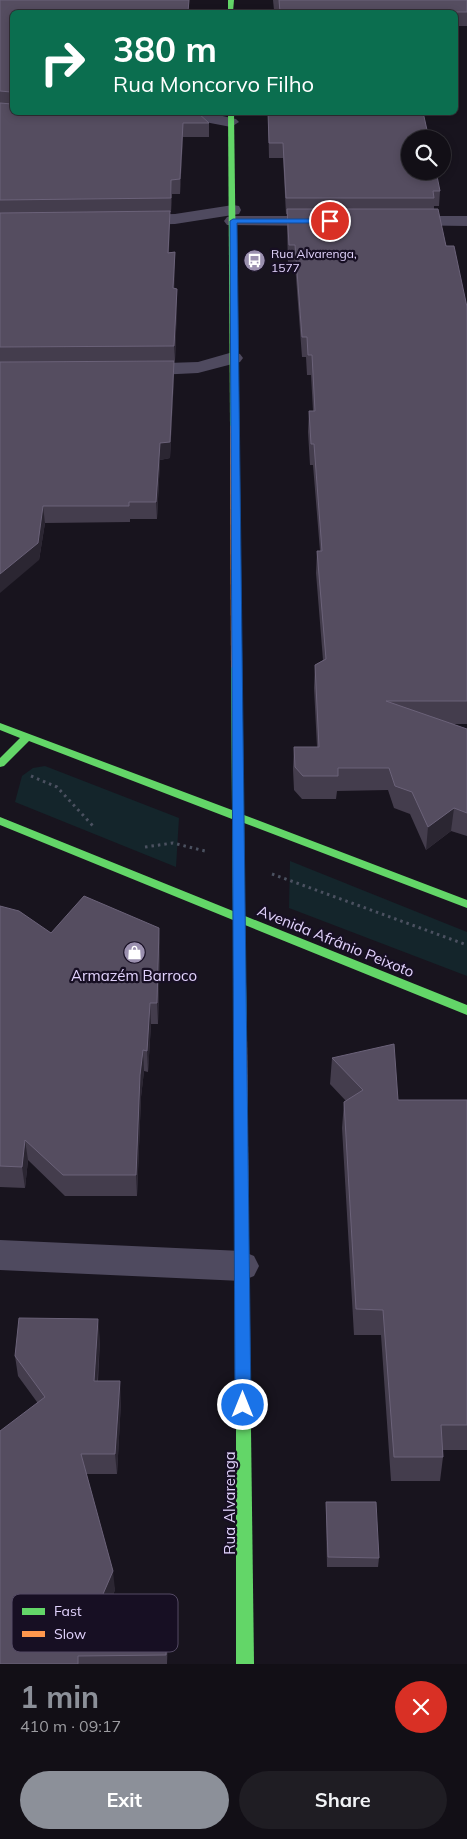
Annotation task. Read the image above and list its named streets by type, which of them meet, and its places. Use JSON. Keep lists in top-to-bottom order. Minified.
{"streets":{"main road":["Avenida Afrânio Peixoto","Rua Alvarenga"]},"crossings":[["Avenida Afrânio Peixoto","Rua Alvarenga"]],"places":{"bus stop":["Rua Alvarenga, 1577"],"shop":["Armazém Barroco"]},"legend":["Fast","Slow"],"page":{"turn":["380 m","Rua Moncorvo Filho"],"heading":["1 min","410 m · 09:17"],"buttons":["Exit","Share"]}}
